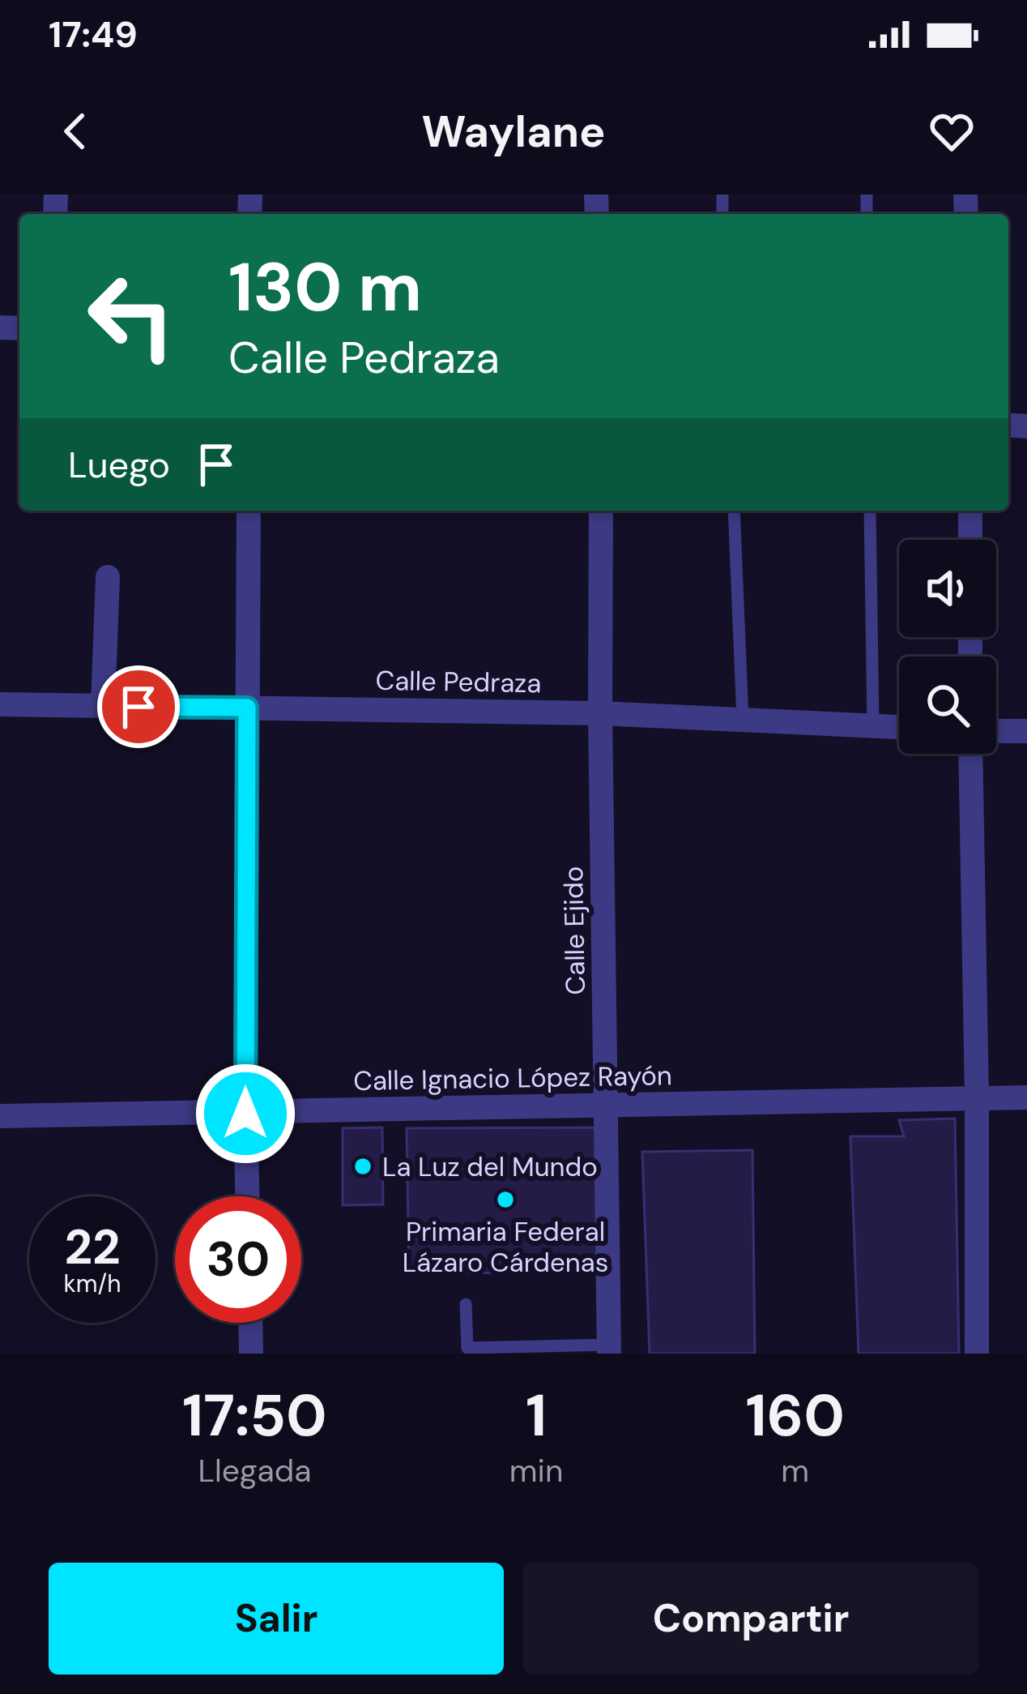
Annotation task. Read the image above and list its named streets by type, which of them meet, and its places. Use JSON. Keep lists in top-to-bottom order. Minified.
{"streets":{"street":["Calle Pedraza","Calle Ejido","Calle Ignacio López Rayón"]},"crossings":[["Calle Pedraza","Calle Ejido"],["Calle Ejido","Calle Ignacio López Rayón"]],"places":["La Luz del Mundo","Primaria Federal Lázaro Cárdenas"],"page":{"status":"17:49","header":"Waylane","turn":["130 m","Calle Pedraza"],"then":"Luego","speed":"22 km/h","limit":"30","eta":["17:50","Llegada","1","min","160","m"],"buttons":["Salir","Compartir"]}}
